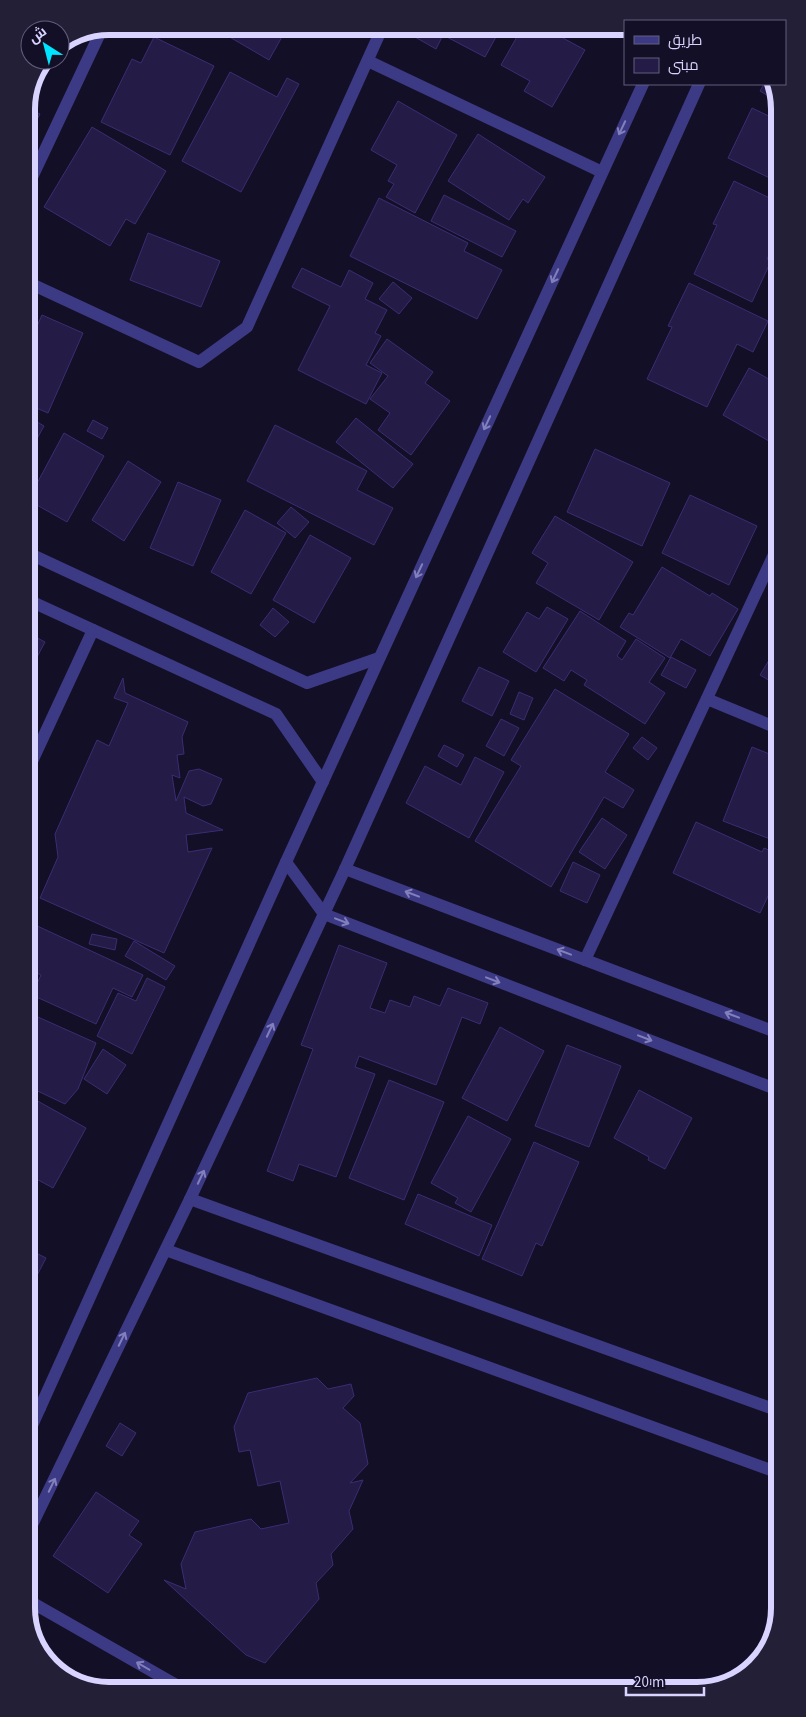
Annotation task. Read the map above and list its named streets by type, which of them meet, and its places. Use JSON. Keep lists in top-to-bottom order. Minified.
{"legend":["طريق","مبنى"],"scale_bar":"20 m","north":"top left"}
